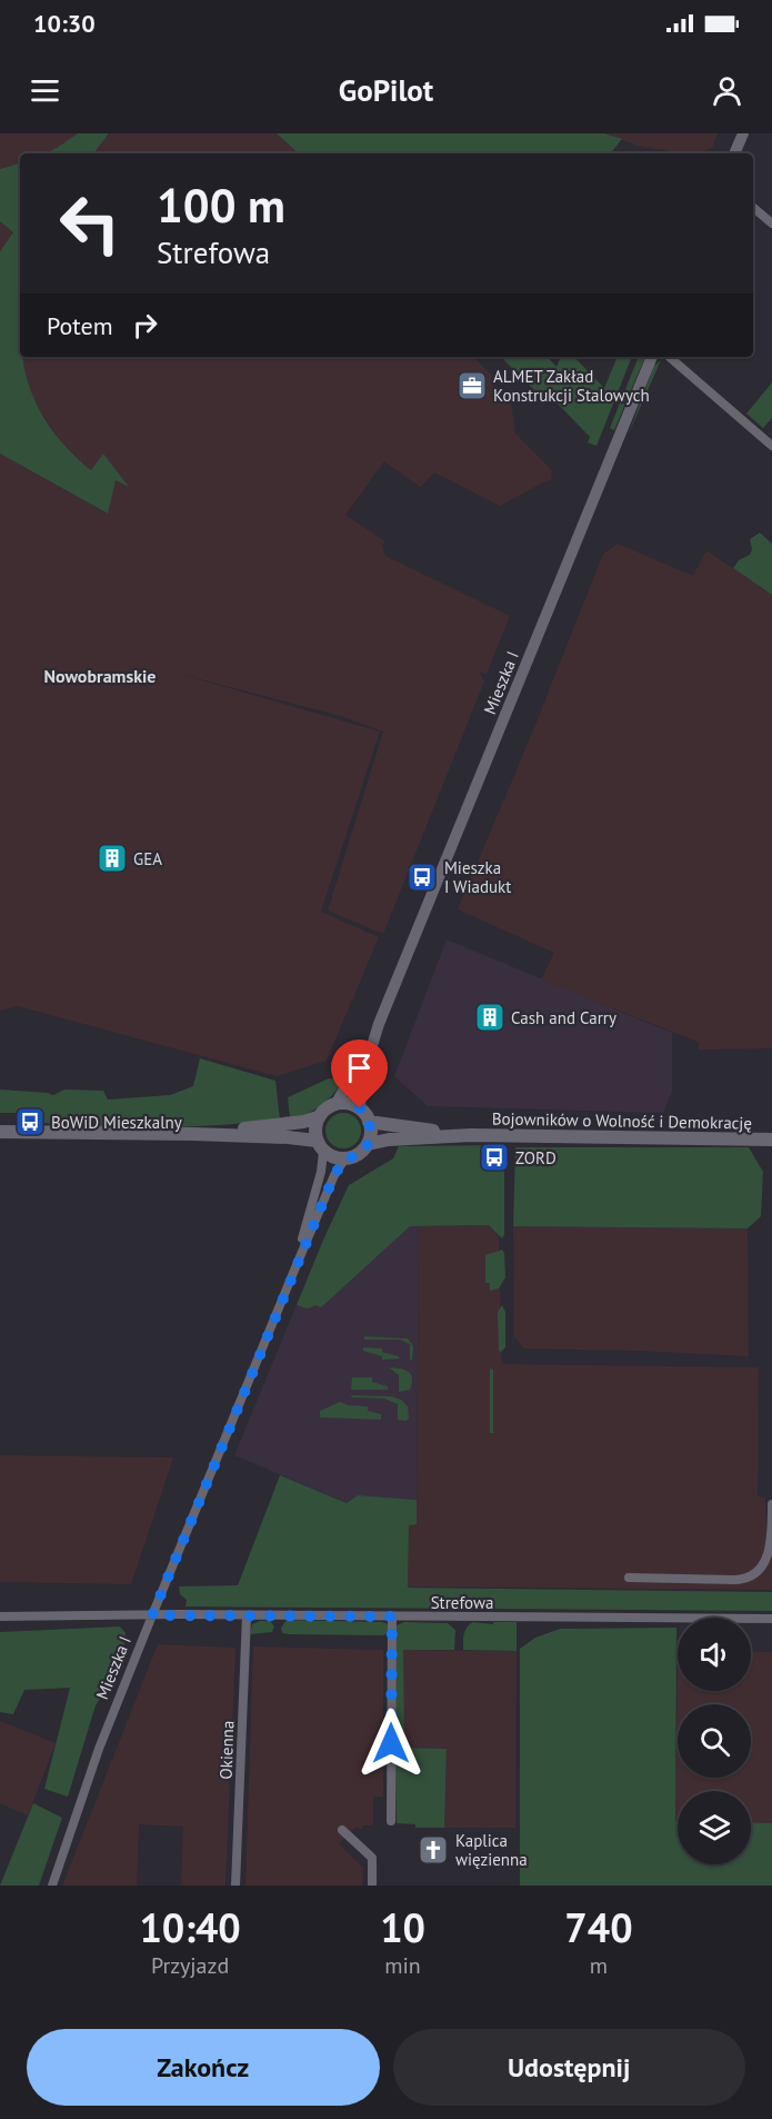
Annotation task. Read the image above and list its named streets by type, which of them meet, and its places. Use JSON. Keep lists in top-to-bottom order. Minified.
{"streets":{"main road":["Bojowników o Wolność i Demokrację"],"street":["Mieszka I","Strefowa","Okienna"]},"crossings":[["Mieszka I","Bojowników o Wolność i Demokrację"],["Mieszka I","Strefowa"],["Strefowa","Okienna"]],"districts":["Nowobramskie"],"places":{"office":["ALMET Zakład Konstrukcji Stalowych"],"building":["GEA","Cash and Carry"],"bus stop":["Mieszka I Wiadukt","BoWiD Mieszkalny","ZORD"],"church":["Kaplica więzienna"]},"page":{"status":"10:30","header":"GoPilot","turn":["100 m","Strefowa"],"then":"Potem","eta":["10:40","Przyjazd","10","min","740","m"],"buttons":["Zakończ","Udostępnij"]}}
